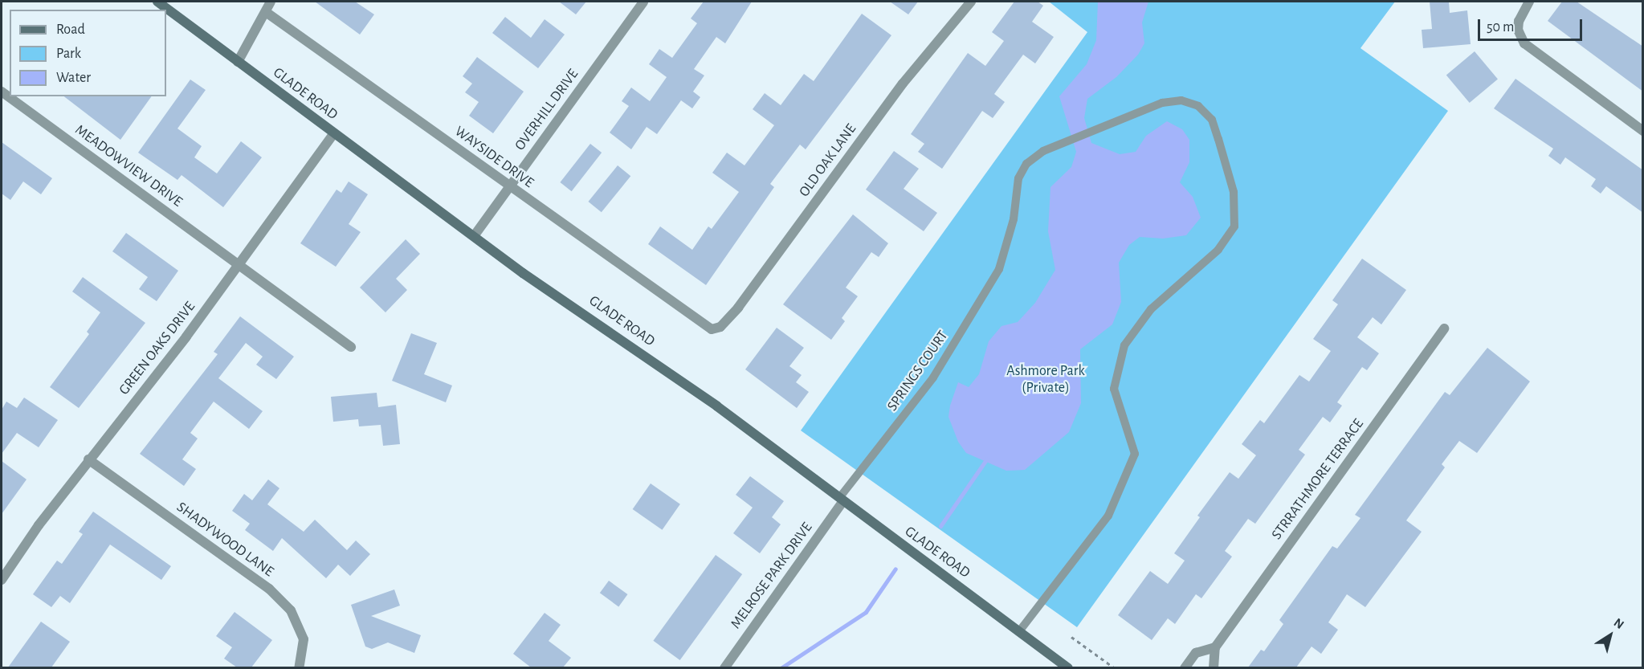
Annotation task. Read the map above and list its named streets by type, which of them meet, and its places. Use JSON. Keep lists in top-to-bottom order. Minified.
{"streets":{"main road":["GLADE ROAD"],"street":["OVERHILL DRIVE","WAYSIDE DRIVE","OLD OAK LANE","MEADOWVIEW DRIVE","GREEN OAKS DRIVE","STRRATHMORE TERRACE","SHADYWOOD LANE","MELROSE PARK DRIVE"],"lane":["SPRINGS COURT"]},"crossings":[["GLADE ROAD","OVERHILL DRIVE"],["GLADE ROAD","GREEN OAKS DRIVE"],["GLADE ROAD","SPRINGS COURT"],["GLADE ROAD","MELROSE PARK DRIVE"],["OVERHILL DRIVE","WAYSIDE DRIVE"],["WAYSIDE DRIVE","OLD OAK LANE"],["MEADOWVIEW DRIVE","GREEN OAKS DRIVE"],["GREEN OAKS DRIVE","SHADYWOOD LANE"],["SPRINGS COURT","MELROSE PARK DRIVE"]],"parks":["Ashmore Park (Private)"],"legend":["Road","Park","Water"],"scale_bar":"50 m","north":"top right"}
